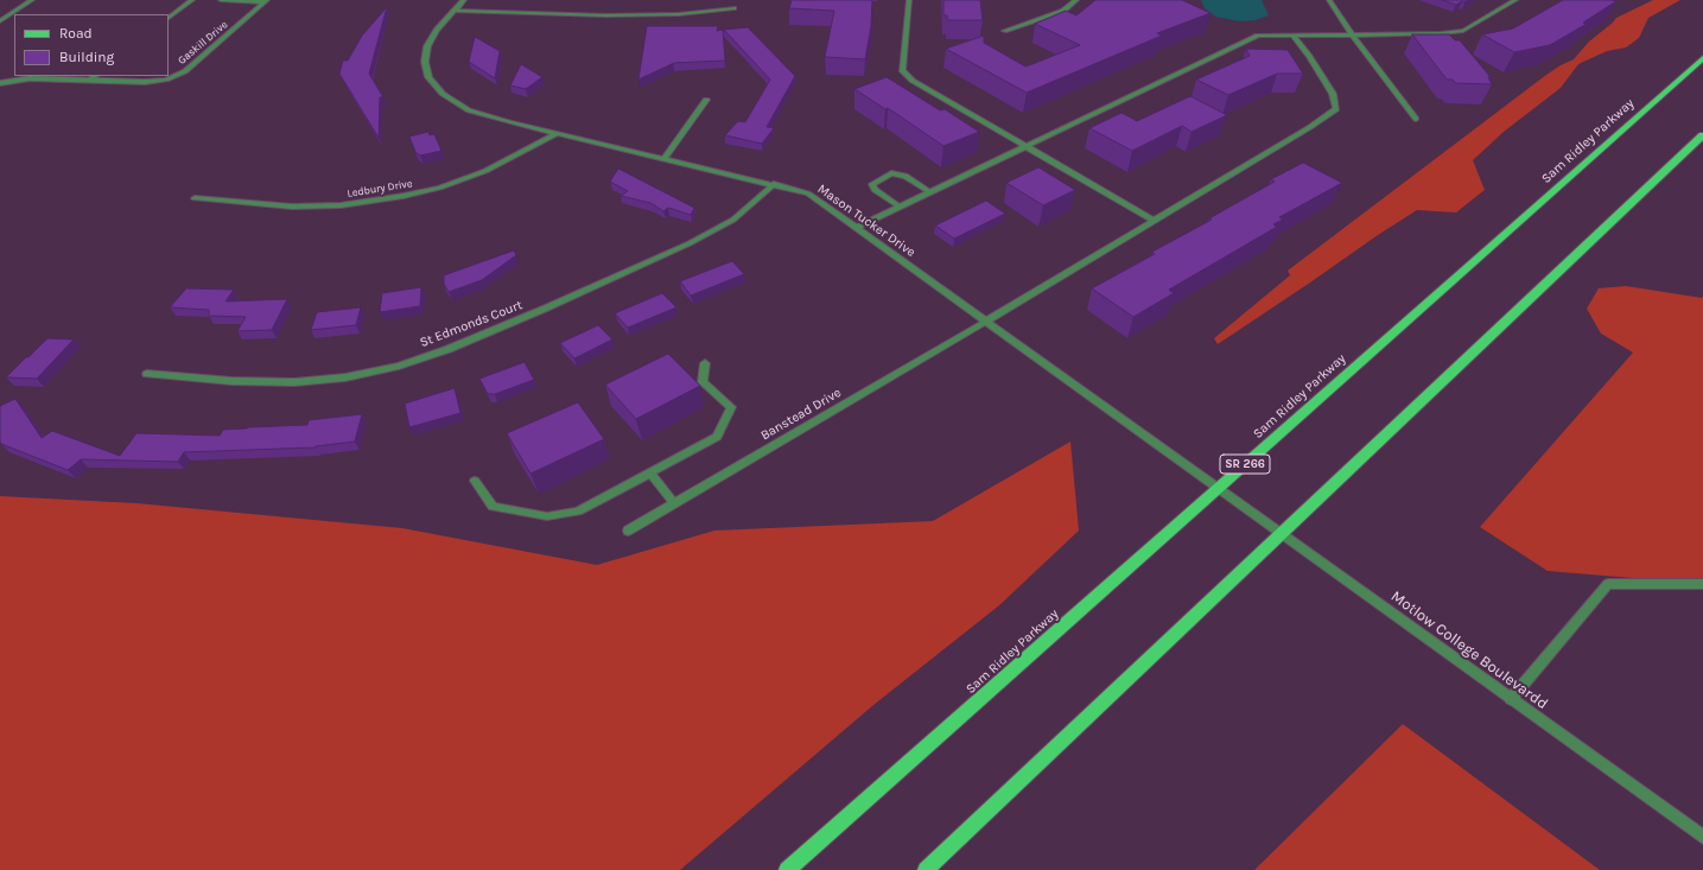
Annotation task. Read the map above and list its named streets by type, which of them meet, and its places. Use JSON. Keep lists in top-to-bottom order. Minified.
{"streets":{"main road":["Sam Ridley Parkway","SR 266"],"street":["Gaskill Drive","Ledbury Drive","Mason Tucker Drive","St Edmonds Court","Banstead Drive","Motlow College Boulevardd"]},"crossings":[["Sam Ridley Parkway","Mason Tucker Drive"],["Sam Ridley Parkway","Motlow College Boulevardd"],["Ledbury Drive","Mason Tucker Drive"],["Mason Tucker Drive","St Edmonds Court"],["Mason Tucker Drive","Banstead Drive"],["Mason Tucker Drive","Motlow College Boulevardd"]],"legend":["Road","Building"]}
